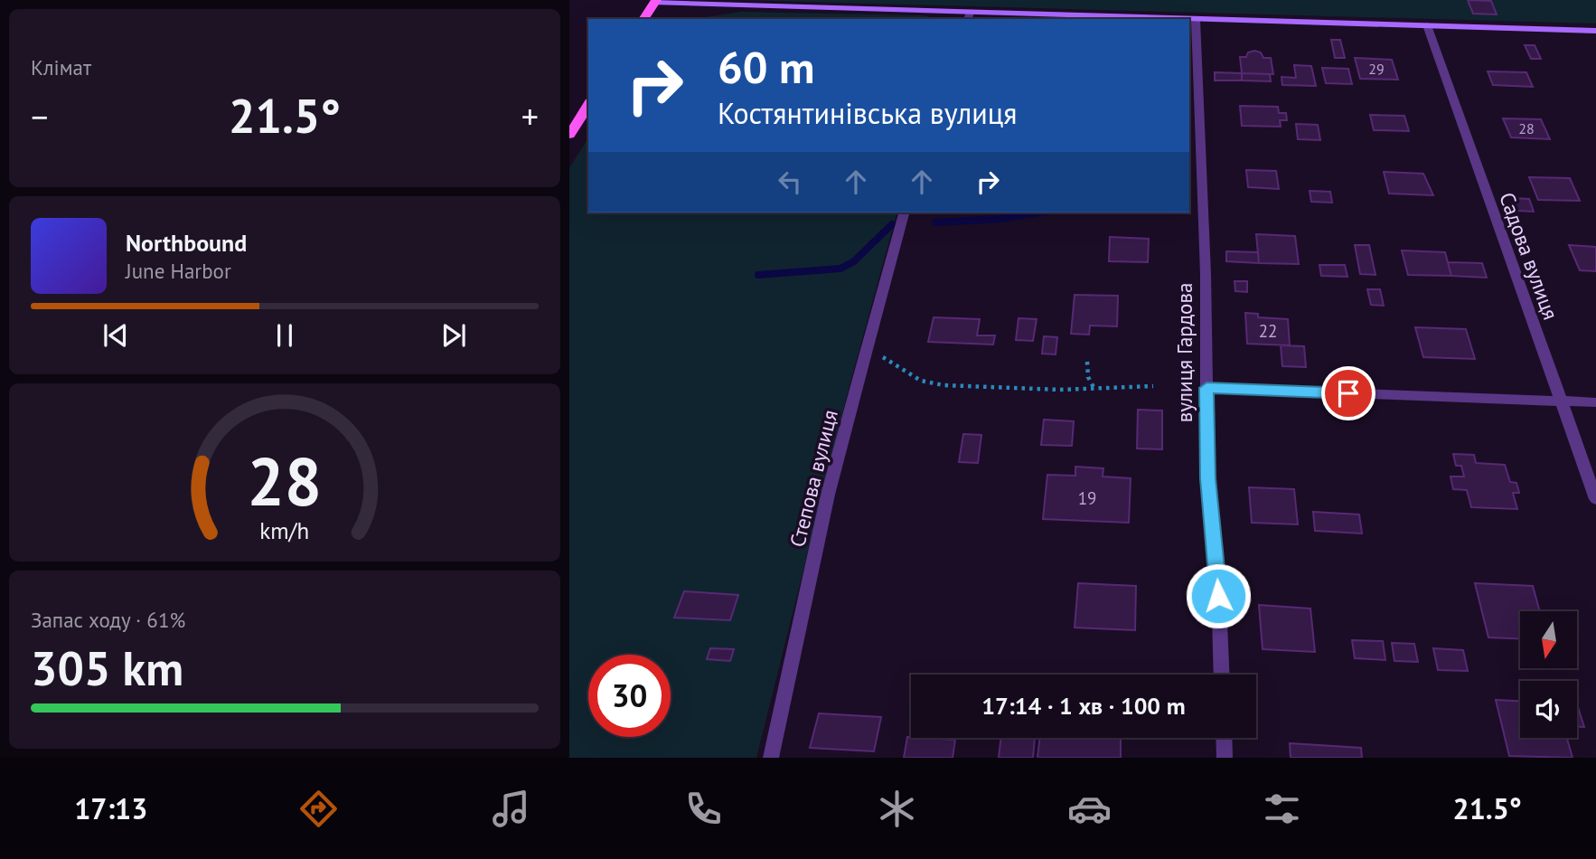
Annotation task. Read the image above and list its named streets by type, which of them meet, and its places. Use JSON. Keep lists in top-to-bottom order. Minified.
{"streets":{"street":["Садова вулиця","вулиця Гардова","Степова вулиця"]},"house_numbers":["29","28","22","19"],"north":"bottom","page":{"tile":["Клімат",["Запас ходу · 61%","305 km"]],"turn":["60 m","Костянтинівська вулиця"],"heat":["−","21.5°","+"],"song":["Northbound","June Harbor"],"limit":"30","trip":"17:14 · 1 хв · 100 m","tabs":["17:13","21.5°"],"gauge":["28","km/h"]}}
